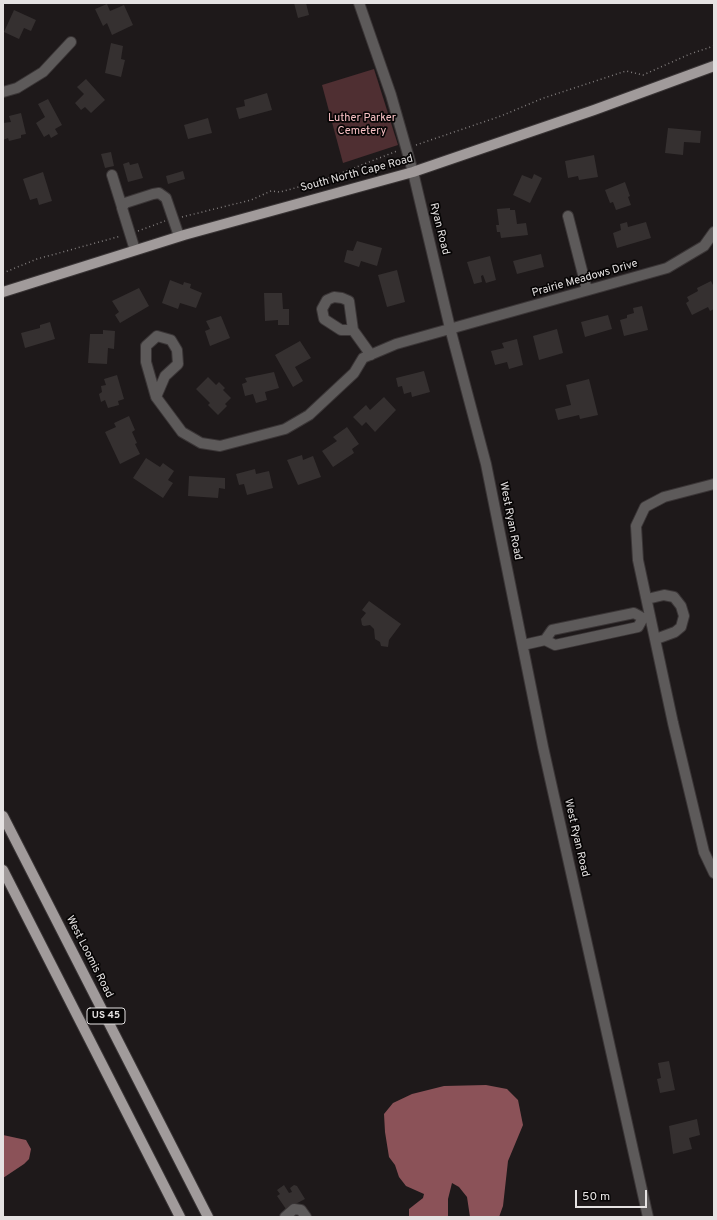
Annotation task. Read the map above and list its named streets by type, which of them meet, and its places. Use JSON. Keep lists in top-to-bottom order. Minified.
{"streets":{"main road":["South North Cape Road","West Loomis Road","US 45"],"street":["Ryan Road","Prairie Meadows Drive","West Ryan Road"]},"crossings":[["South North Cape Road","Ryan Road"],["Ryan Road","Prairie Meadows Drive"],["Ryan Road","West Ryan Road"]],"parks":["Luther Parker Cemetery"],"scale_bar":"50 m"}
